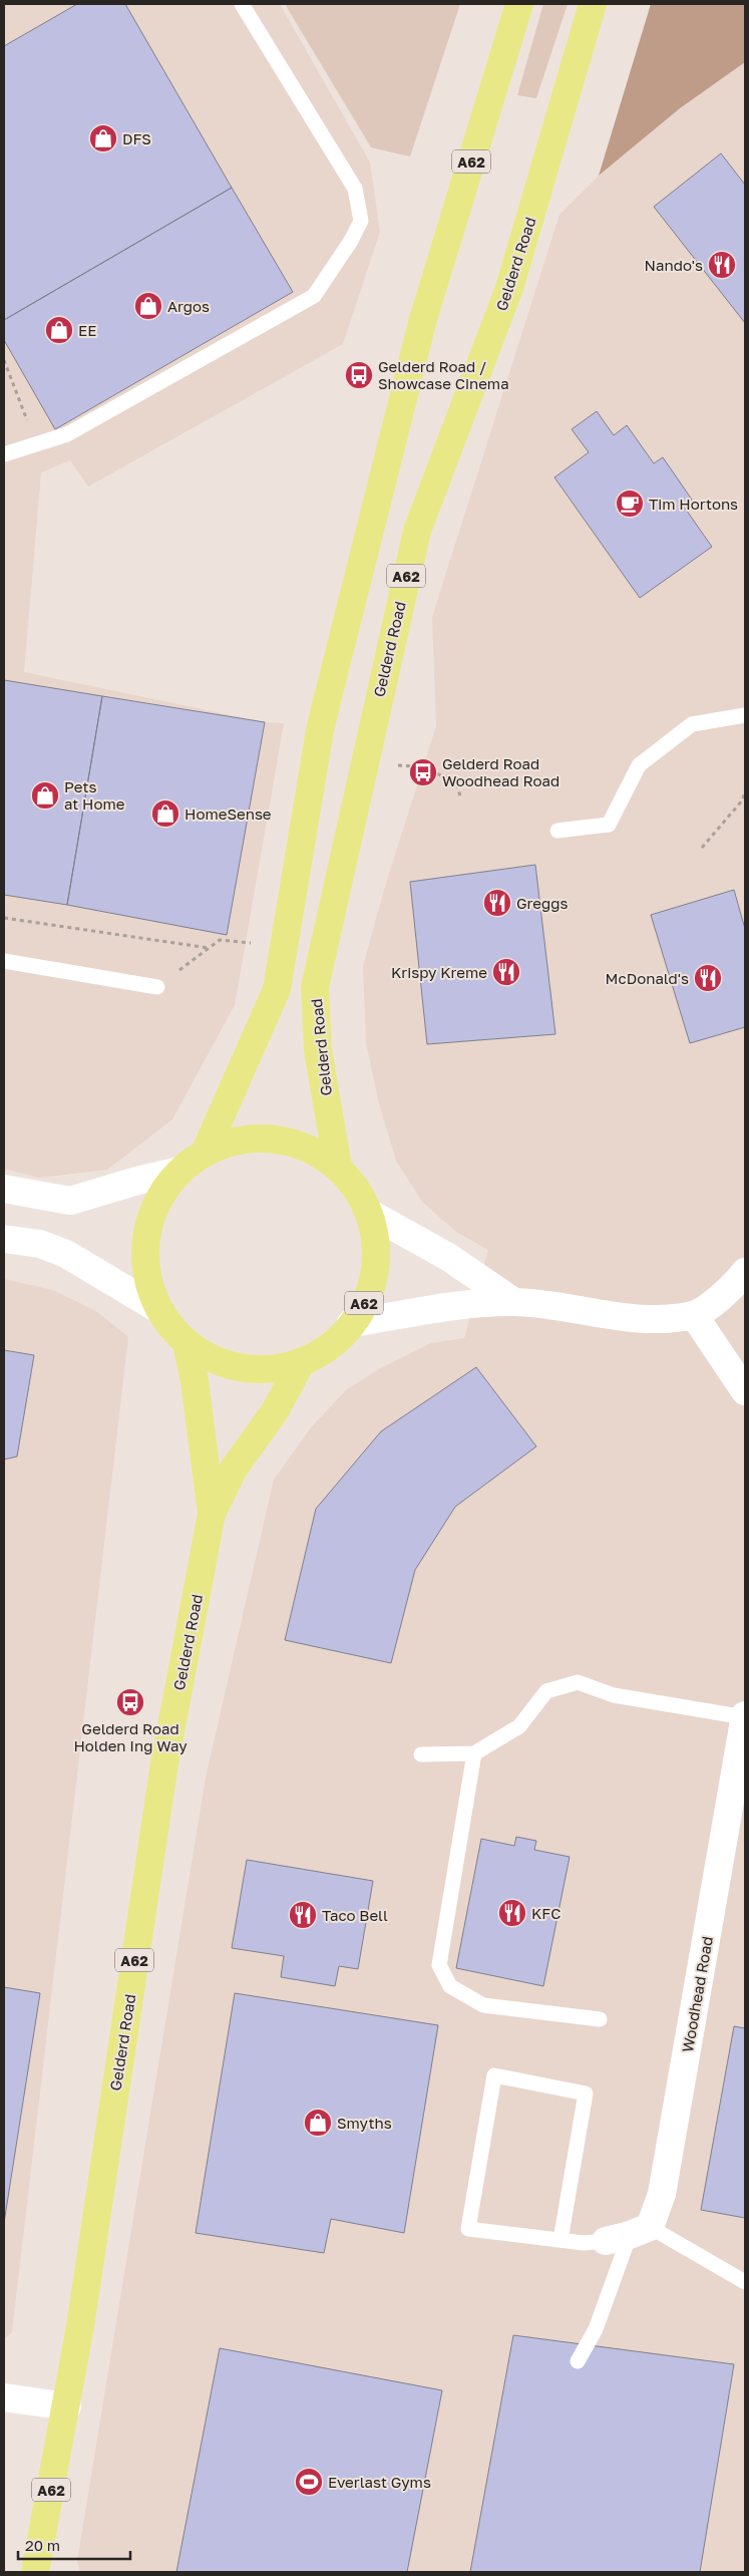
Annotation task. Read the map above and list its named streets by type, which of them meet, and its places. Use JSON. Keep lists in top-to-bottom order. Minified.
{"streets":{"main road":["A62","Gelderd Road"],"street":["Woodhead Road"]},"places":{"shop":["DFS","Argos","EE","Pets at Home","HomeSense","Smyths"],"restaurant":["Nando's","Greggs","Krispy Kreme","McDonald's","KFC","Taco Bell"],"bus stop":["Gelderd Road / Showcase Cinema","Gelderd Road Woodhead Road","Gelderd Road Holden Ing Way"],"cafe":["Tim Hortons"],"sports":["Everlast Gyms"]},"scale_bar":"20 m"}
